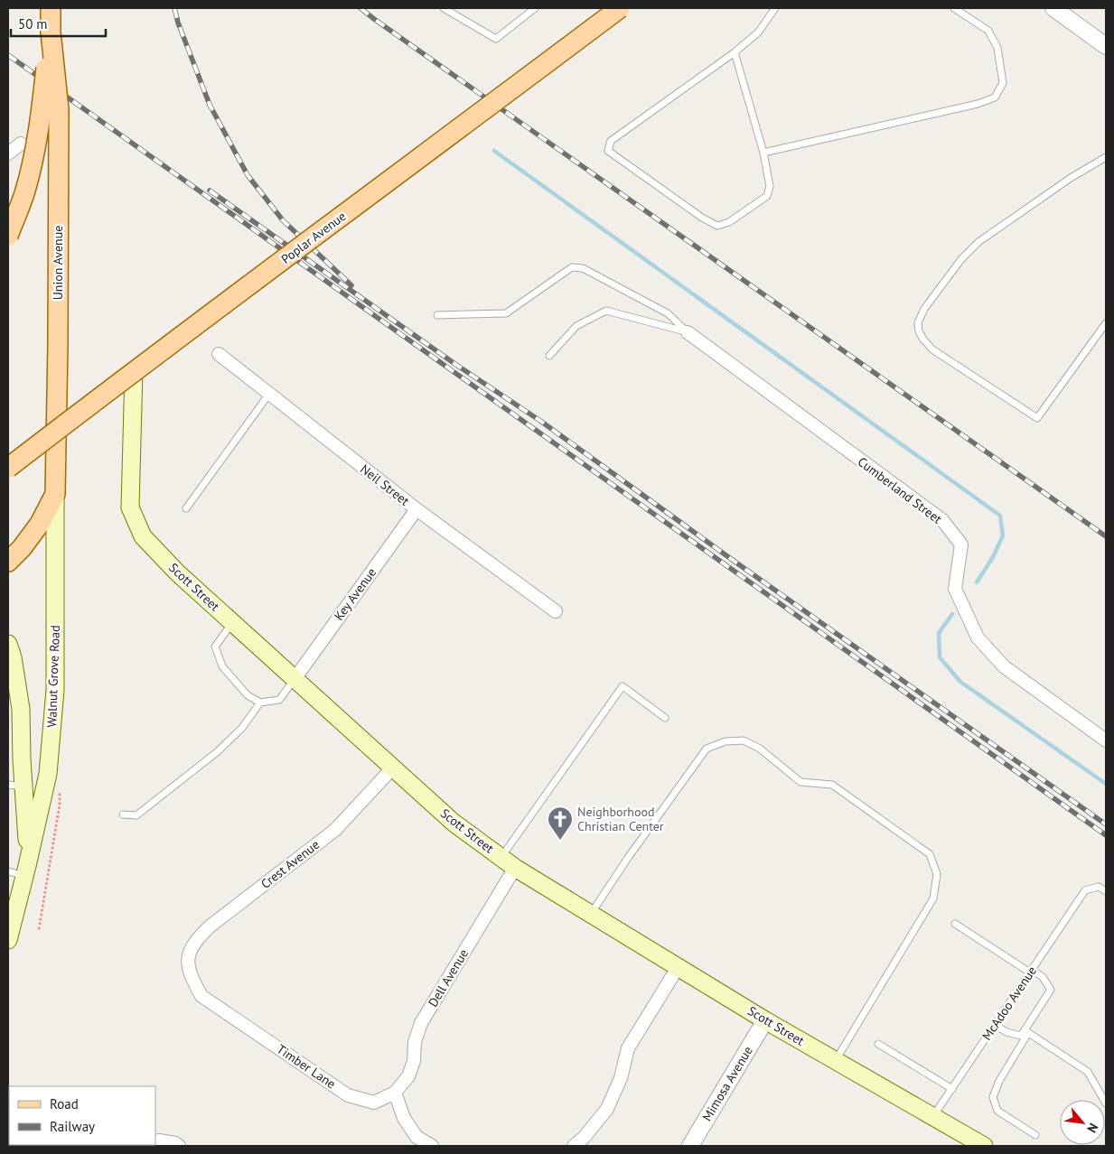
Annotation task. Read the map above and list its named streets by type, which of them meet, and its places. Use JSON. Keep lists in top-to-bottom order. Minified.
{"streets":{"main road":["Poplar Avenue","Union Avenue","Scott Street","Walnut Grove Road"],"street":["Neil Street","Cumberland Street","Key Avenue","Crest Avenue","Dell Avenue","Timber Lane","Mimosa Avenue"],"lane":["McAdoo Avenue"]},"crossings":[["Poplar Avenue","Scott Street"],["Union Avenue","Walnut Grove Road"],["Neil Street","Key Avenue"],["Scott Street","Key Avenue"],["Scott Street","Crest Avenue"],["Scott Street","Dell Avenue"],["Scott Street","McAdoo Avenue"],["Scott Street","Mimosa Avenue"],["Crest Avenue","Timber Lane"],["Dell Avenue","Timber Lane"]],"places":{"church":["Neighborhood Christian Center"]},"legend":["Road","Railway"],"scale_bar":"50 m","north":"bottom right"}
